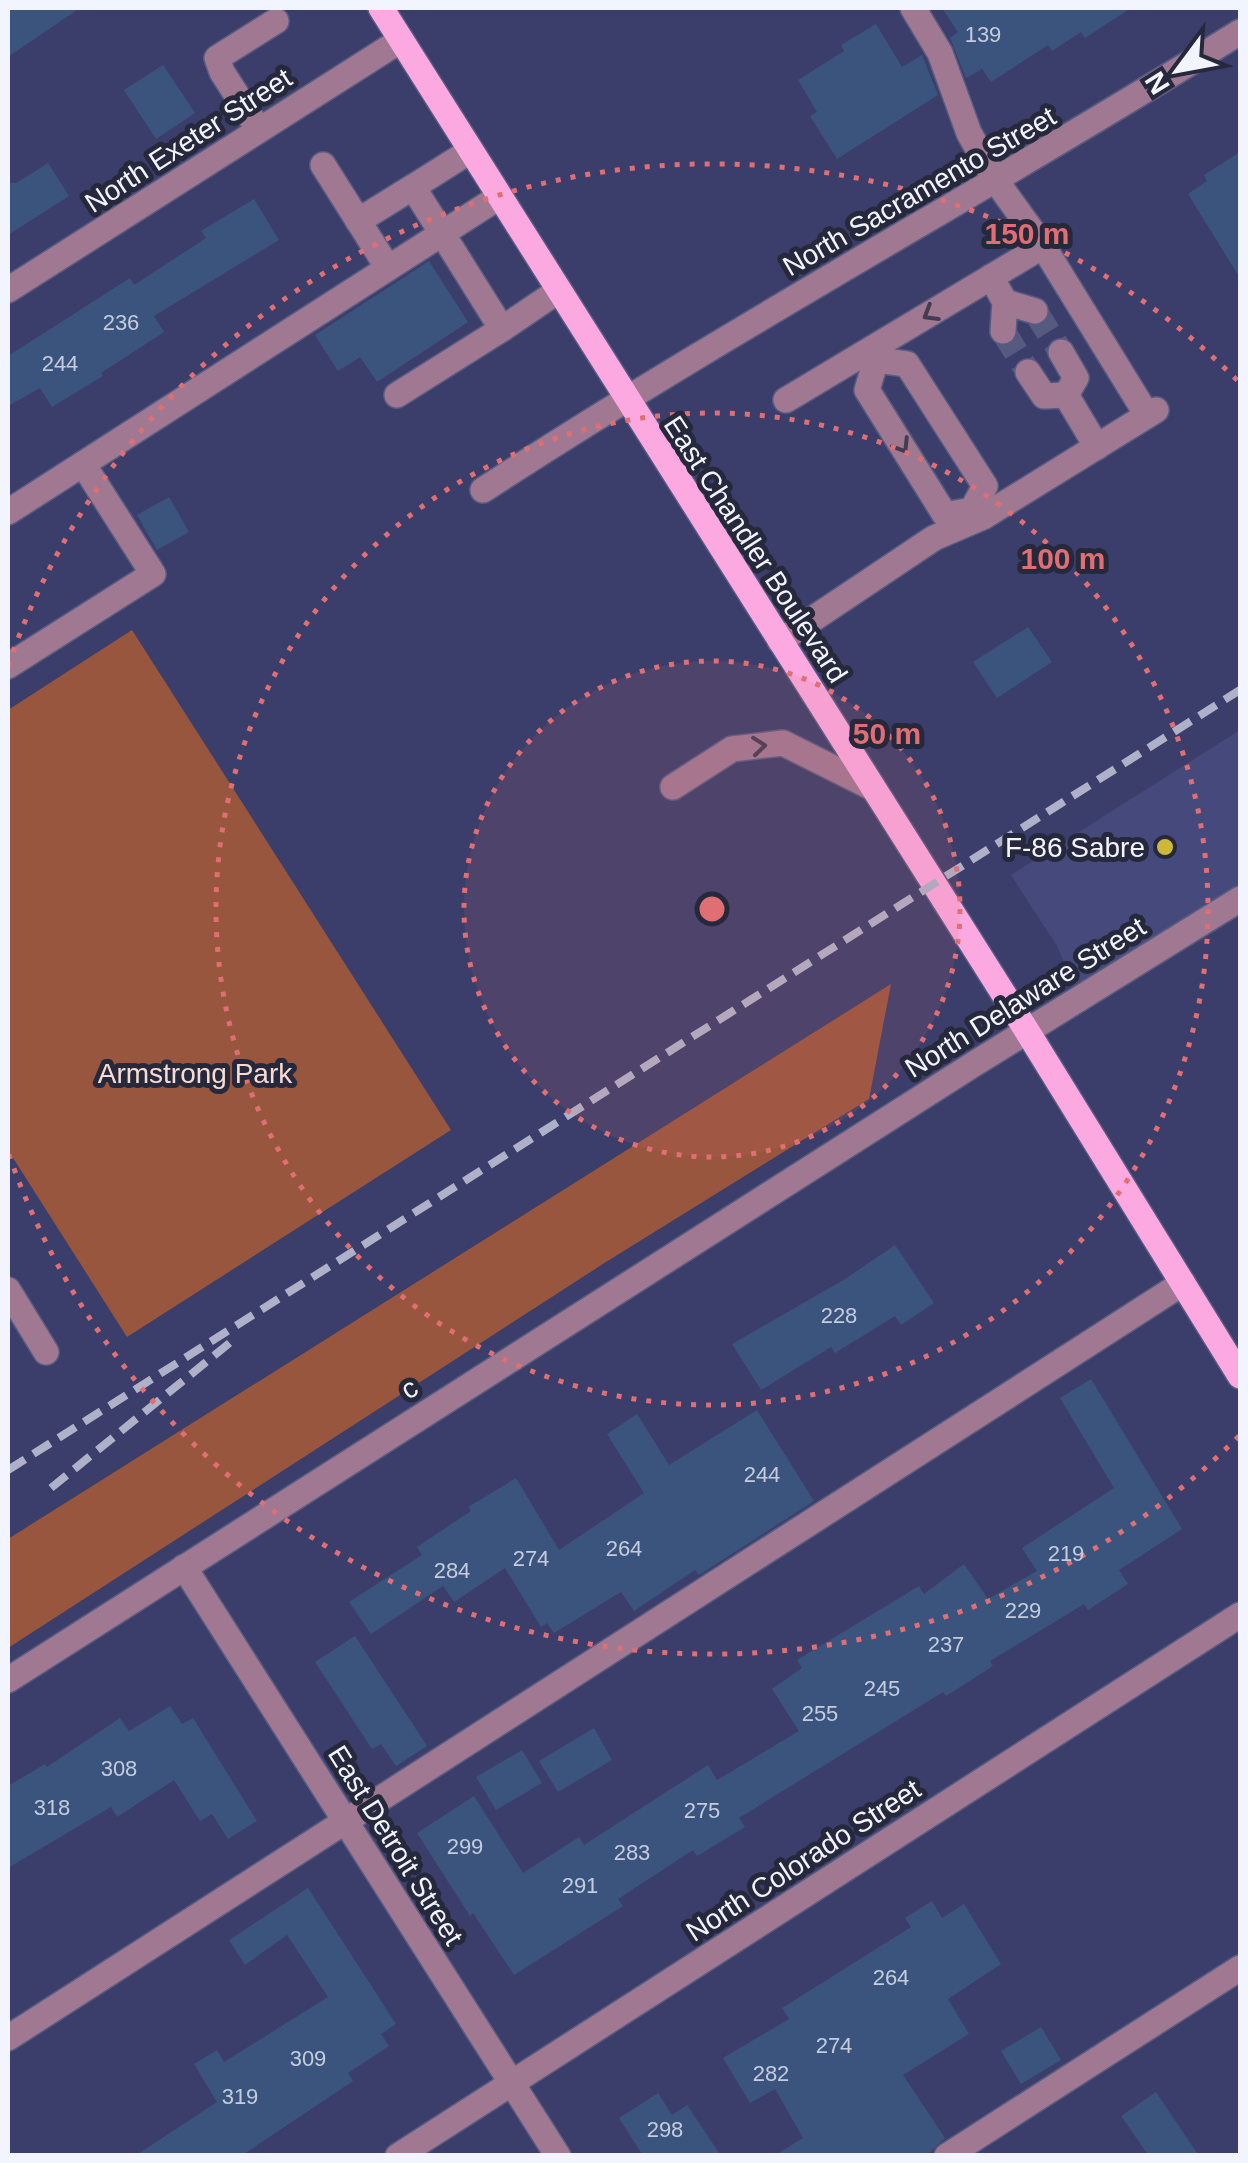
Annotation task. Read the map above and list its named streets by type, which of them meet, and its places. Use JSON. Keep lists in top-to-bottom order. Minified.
{"streets":{"main road":["East Chandler Boulevard"],"street":["North Exeter Street","North Sacramento Street","North Delaware Street","c","East Detroit Street","North Colorado Street"]},"crossings":[["North Exeter Street","East Chandler Boulevard"],["North Sacramento Street","East Chandler Boulevard"],["East Chandler Boulevard","North Delaware Street"],["North Delaware Street","c"],["c","East Detroit Street"],["East Detroit Street","North Colorado Street"]],"parks":["Armstrong Park"],"places":["F-86 Sabre"],"house_numbers":["139","236","244","228","244","264","219","274","284","229","237","245","255","308","318","275","299","283","291","264","274","309","282","319","298"],"north":"bottom left","rings":["150 m","100 m","50 m"]}
